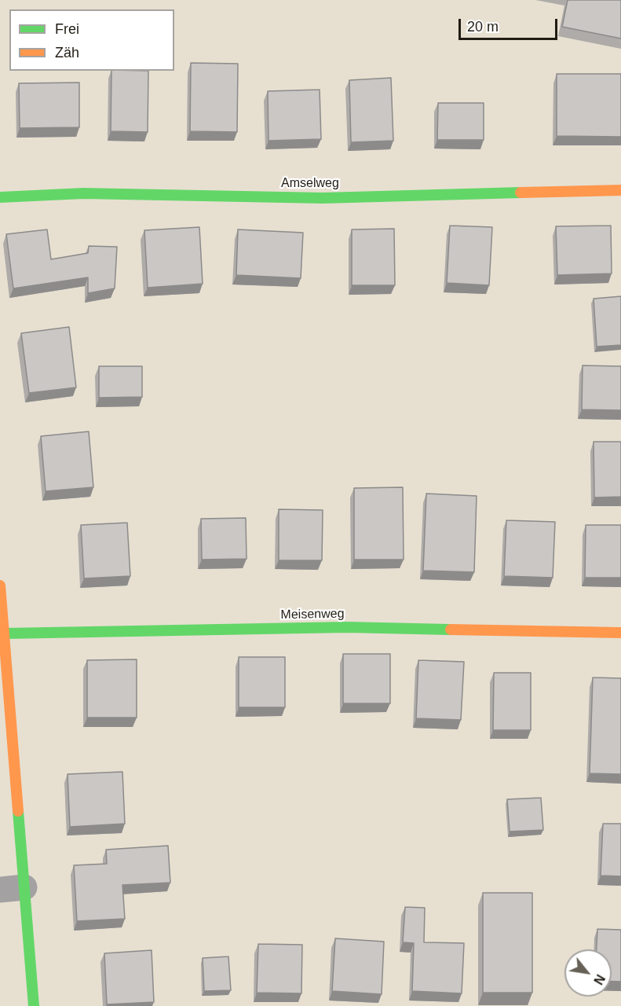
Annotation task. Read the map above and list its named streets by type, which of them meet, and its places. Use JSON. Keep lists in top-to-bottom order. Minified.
{"streets":{"street":["Amselweg","Meisenweg"]},"legend":["Frei","Zäh"],"scale_bar":"20 m","north":"bottom right"}
